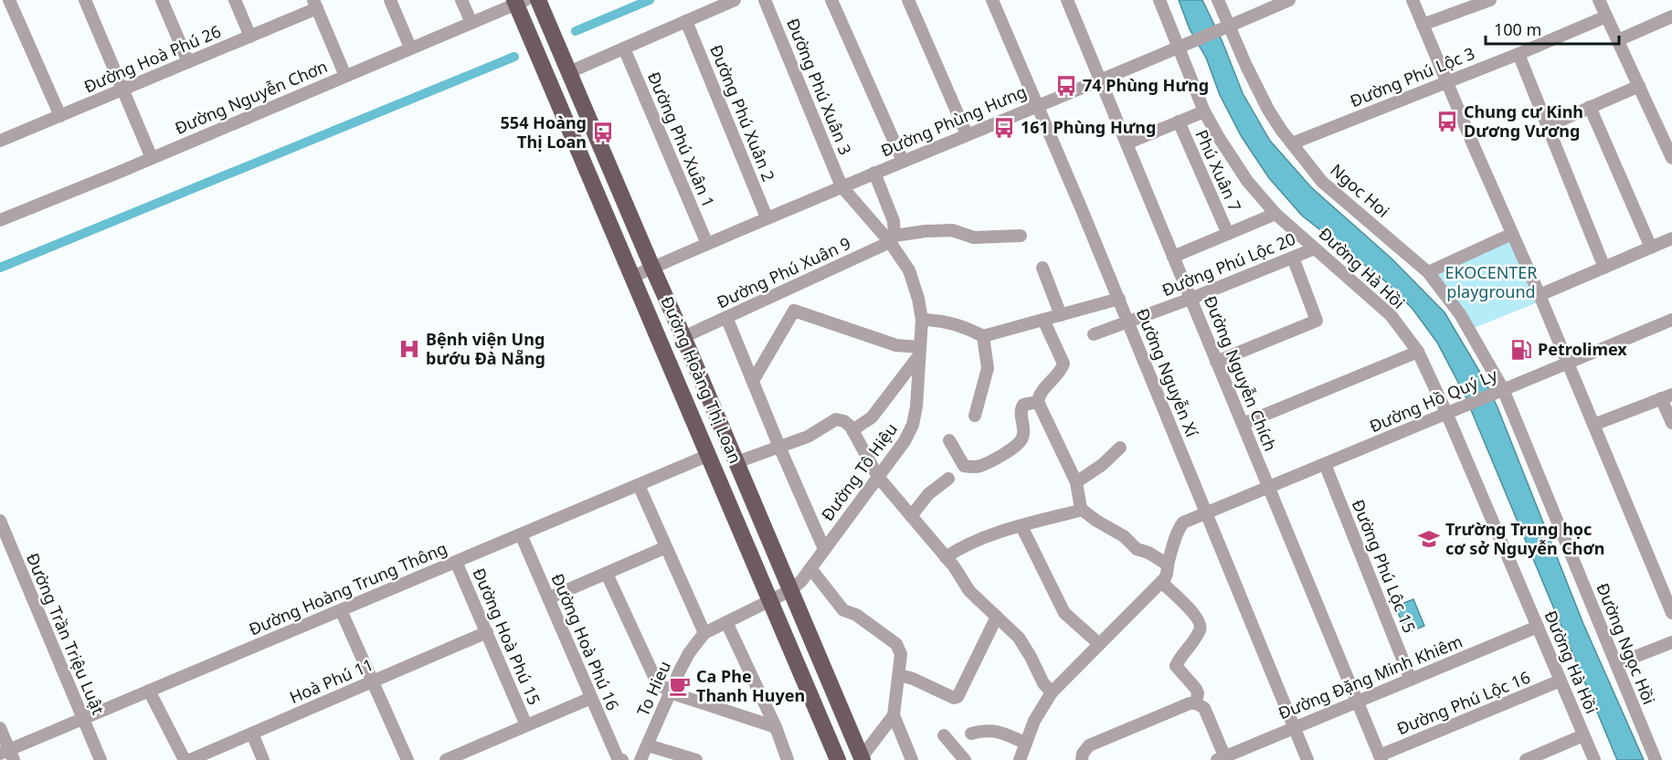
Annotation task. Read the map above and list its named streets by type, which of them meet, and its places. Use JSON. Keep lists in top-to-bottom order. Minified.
{"streets":{"main road":["Đường Hoàng Thị Loan"],"street":["Đường Hoà Phú 26","Đường Phú Lộc 3","Đường Phú Xuân 3","Đường Nguyễn Chơn","Đường Phú Xuân 2","Đường Phùng Hưng","Đường Phú Xuân 1","Phú Xuân 7","Ngoc Hoi","Đường Phú Lộc 20","Đường Hà Hồi","Đường Phú Xuân 9","Đường Nguyễn Xí","Đường Nguyễn Chích","Đường Hồ Quý Ly","Đường Tô Hiệu","Đường Phú Lộc 15","Đường Hoàng Trung Thông","Đường Trần Triệu Luật","Đường Hoà Phú 15","Đường Hoà Phú 16","Đường Ngọc Hồi","Đường Đặng Minh Khiêm","Hoà Phú 11","To Hieu","Đường Phú Lộc 16"]},"crossings":[["Đường Phú Lộc 3","Ngoc Hoi"],["Đường Phú Xuân 3","Đường Phùng Hưng"],["Đường Phú Xuân 3","Đường Tô Hiệu"],["Đường Nguyễn Chơn","Đường Hoàng Thị Loan"],["Đường Phú Xuân 2","Đường Phùng Hưng"],["Đường Phùng Hưng","Đường Phú Xuân 1"],["Đường Phùng Hưng","Ngoc Hoi"],["Đường Phùng Hưng","Đường Hà Hồi"],["Đường Phùng Hưng","Đường Nguyễn Xí"],["Đường Phùng Hưng","Đường Nguyễn Chích"],["Đường Phùng Hưng","Đường Hoàng Thị Loan"],["Đường Phùng Hưng","Đường Tô Hiệu"],["Ngoc Hoi","Đường Hồ Quý Ly"],["Ngoc Hoi","Đường Ngọc Hồi"],["Đường Phú Lộc 20","Đường Hà Hồi"],["Đường Phú Lộc 20","Đường Nguyễn Xí"],["Đường Phú Lộc 20","Đường Nguyễn Chích"],["Đường Hà Hồi","Đường Hồ Quý Ly"],["Đường Hà Hồi","Đường Đặng Minh Khiêm"],["Đường Hà Hồi","Đường Phú Lộc 16"],["Đường Phú Xuân 9","Đường Hoàng Thị Loan"],["Đường Phú Xuân 9","Đường Tô Hiệu"],["Đường Nguyễn Xí","Đường Hồ Quý Ly"],["Đường Nguyễn Xí","Đường Đặng Minh Khiêm"],["Đường Nguyễn Chích","Đường Hồ Quý Ly"],["Đường Nguyễn Chích","Đường Đặng Minh Khiêm"],["Đường Nguyễn Chích","Đường Phú Lộc 16"],["Đường Hoàng Thị Loan","Đường Tô Hiệu"],["Đường Hoàng Thị Loan","Đường Hoàng Trung Thông"],["Đường Hoàng Thị Loan","To Hieu"],["Đường Hồ Quý Ly","Đường Phú Lộc 15"],["Đường Hồ Quý Ly","Đường Ngọc Hồi"],["Đường Tô Hiệu","To Hieu"],["Đường Phú Lộc 15","Đường Đặng Minh Khiêm"],["Đường Hoàng Trung Thông","Đường Trần Triệu Luật"],["Đường Hoàng Trung Thông","Đường Hoà Phú 15"],["Đường Hoàng Trung Thông","Đường Hoà Phú 16"],["Đường Hoà Phú 15","Hoà Phú 11"]],"parks":["EKOCENTER playground"],"places":{"bus stop":["74 Phùng Hưng","Chung cư Kinh Dương Vương","161 Phùng Hưng","554 Hoàng Thị Loan"],"hospital":["Bệnh viện Ung bướu Đà Nẵng"],"fuel station":["Petrolimex"],"school or university":["Trường Trung học cơ sở Nguyễn Chơn"],"cafe":["Ca Phe Thanh Huyen"]},"scale_bar":"100 m"}
